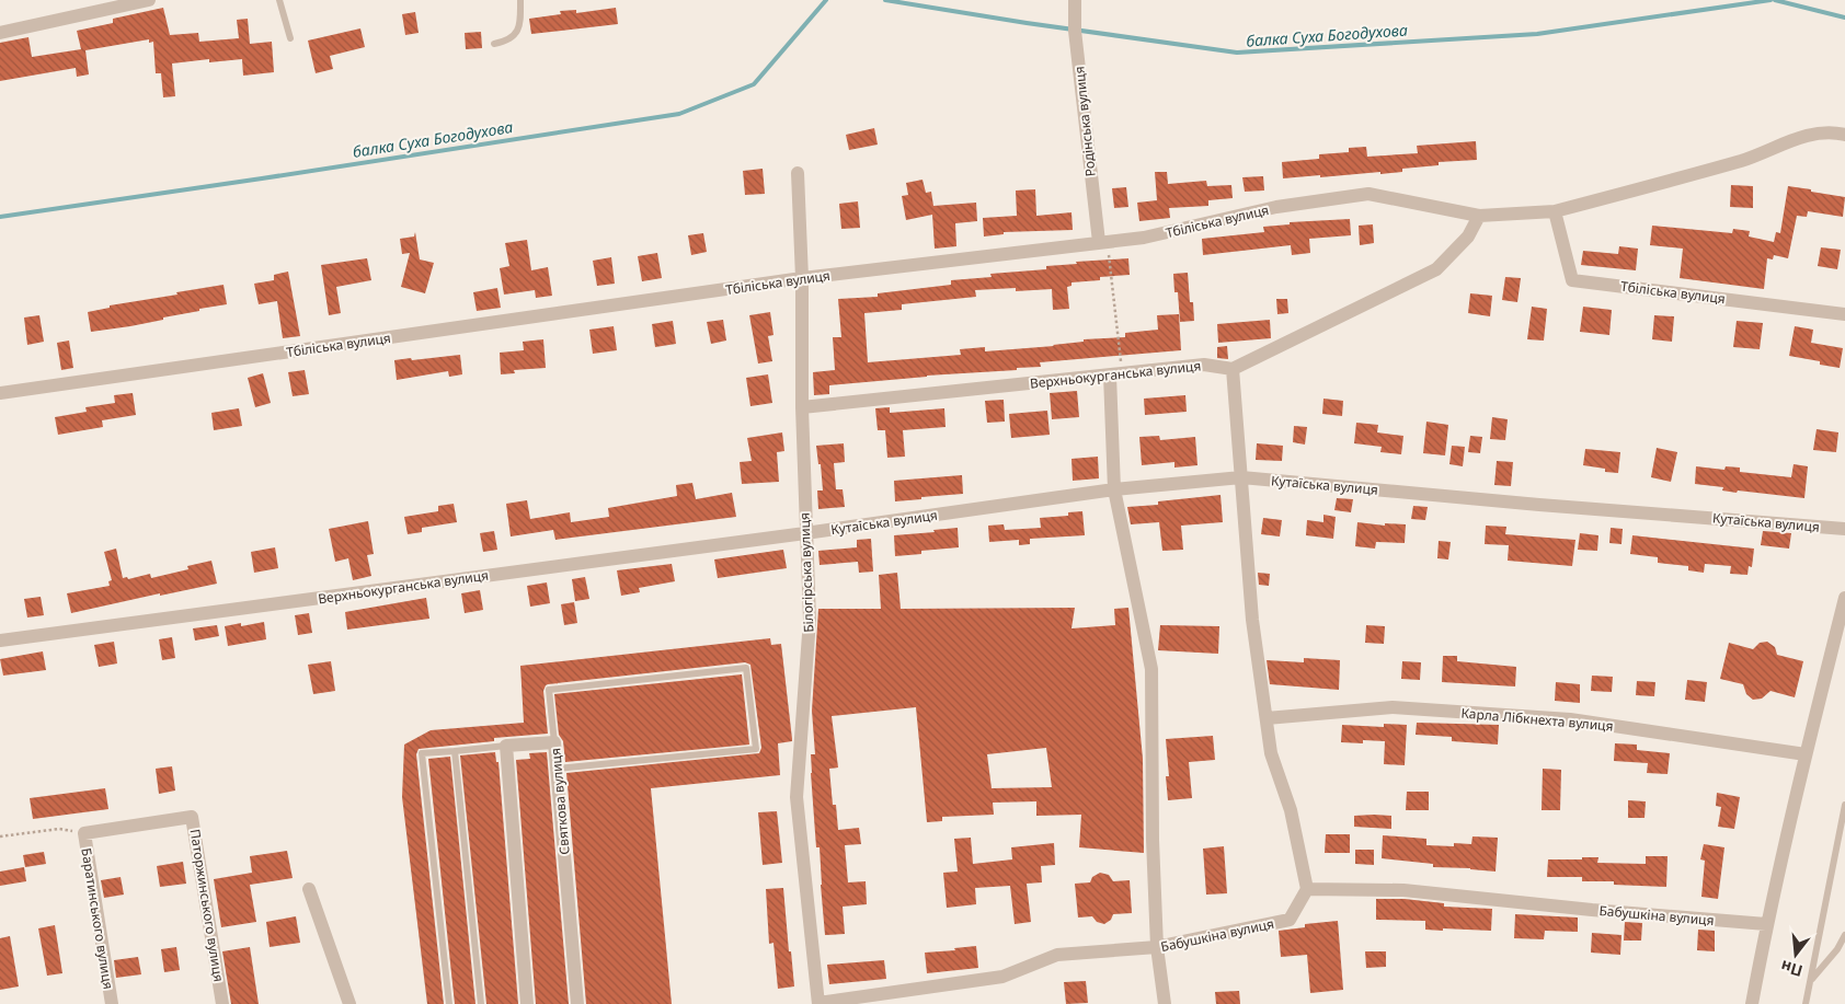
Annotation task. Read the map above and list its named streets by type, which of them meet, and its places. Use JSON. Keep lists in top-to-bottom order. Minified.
{"streets":{"street":["Родінська вулиця","Тбіліська вулиця","Верхньокурганська вулиця","Кутаїська вулиця","Білогірська вулиця","Карла Лібкнехта вулиця","Святкова вулиця","Паторжинського вулиця","Бабушкіна вулиця","Баратинського вулиця"]},"crossings":[["Родінська вулиця","Тбіліська вулиця"],["Тбіліська вулиця","Білогірська вулиця"],["Верхньокурганська вулиця","Кутаїська вулиця"],["Верхньокурганська вулиця","Білогірська вулиця"],["Кутаїська вулиця","Білогірська вулиця"],["Білогірська вулиця","Бабушкіна вулиця"],["Паторжинського вулиця","Баратинського вулиця"]],"water":["балка Суха Богодухова"],"north":"bottom"}
